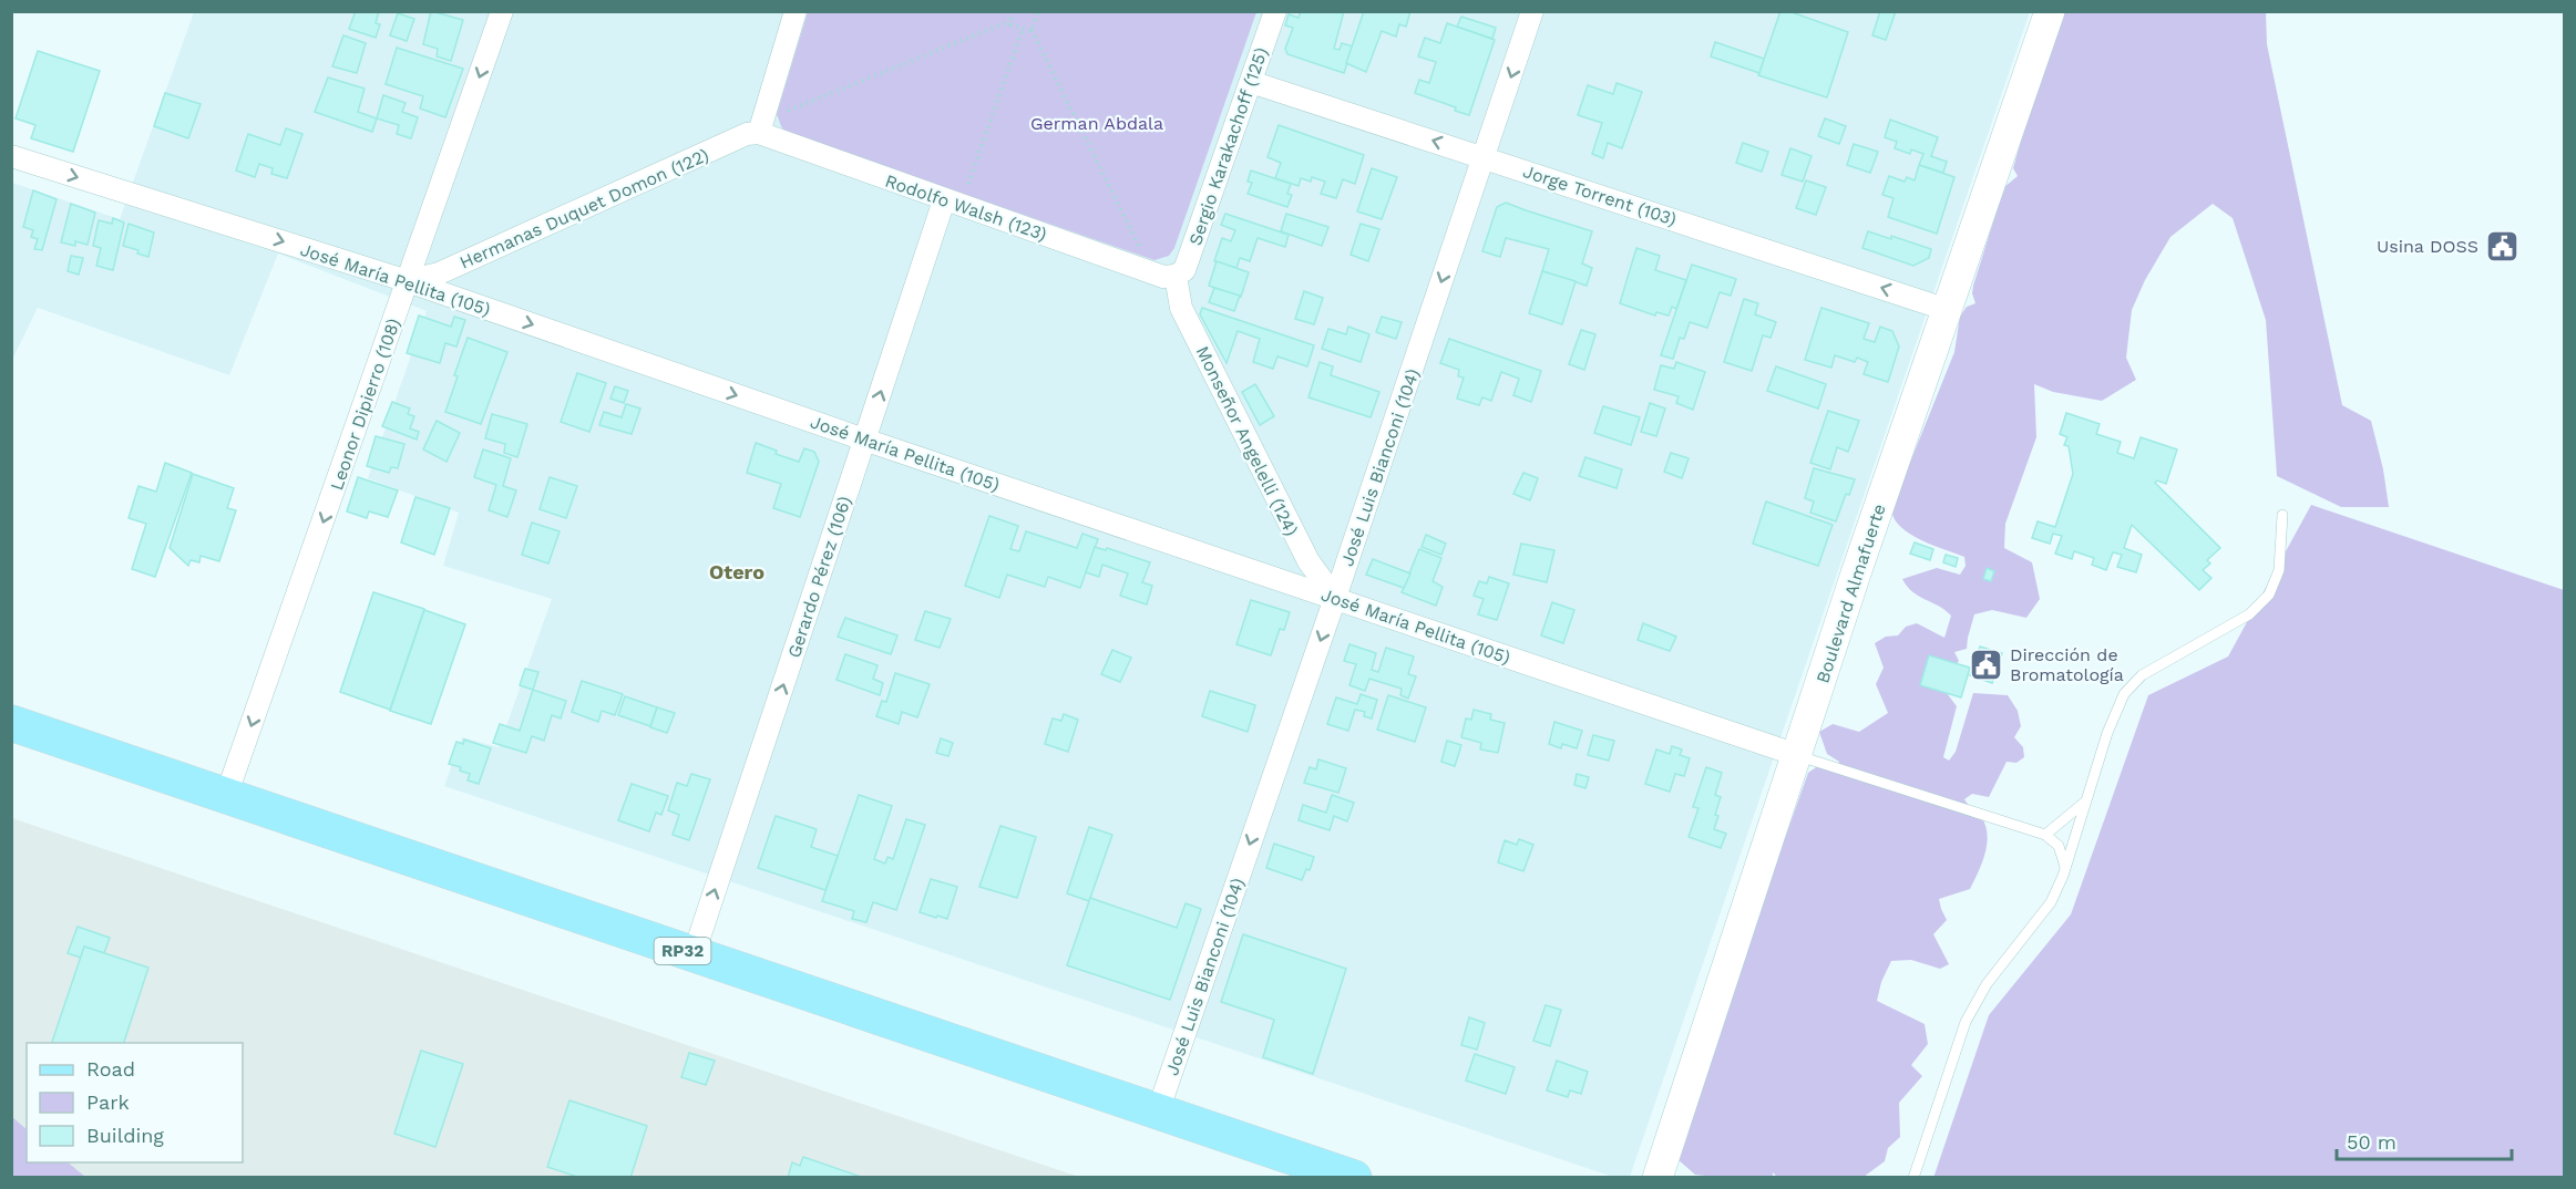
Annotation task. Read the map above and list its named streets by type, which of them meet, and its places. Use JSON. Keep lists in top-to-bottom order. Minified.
{"streets":{"main road":["Boulevard Almafuerte","RP32"],"street":["Sergio Karakachoff (125)","Jorge Torrent (103)","Rodolfo Walsh (123)","Hermanas Duquet Domon (122)","José María Pellita (105)","Leonor Dipierro (108)","Monseñor Angelelli (124)","José Luis Bianconi (104)","Gerardo Pérez (106)"]},"crossings":[["Sergio Karakachoff (125)","Jorge Torrent (103)"],["Sergio Karakachoff (125)","Rodolfo Walsh (123)"],["Sergio Karakachoff (125)","Monseñor Angelelli (124)"],["Jorge Torrent (103)","José Luis Bianconi (104)"],["Jorge Torrent (103)","Boulevard Almafuerte"],["Rodolfo Walsh (123)","Hermanas Duquet Domon (122)"],["Rodolfo Walsh (123)","Monseñor Angelelli (124)"],["Rodolfo Walsh (123)","Gerardo Pérez (106)"],["Hermanas Duquet Domon (122)","José María Pellita (105)"],["Hermanas Duquet Domon (122)","Leonor Dipierro (108)"],["José María Pellita (105)","Leonor Dipierro (108)"],["José María Pellita (105)","Monseñor Angelelli (124)"],["José María Pellita (105)","José Luis Bianconi (104)"],["José María Pellita (105)","Gerardo Pérez (106)"],["José María Pellita (105)","Boulevard Almafuerte"],["Leonor Dipierro (108)","RP32"],["Monseñor Angelelli (124)","José Luis Bianconi (104)"],["José Luis Bianconi (104)","RP32"],["Gerardo Pérez (106)","RP32"]],"one_way":["Jorge Torrent (103)","José María Pellita (105)","Leonor Dipierro (108)","José Luis Bianconi (104)","Gerardo Pérez (106)"],"districts":["Otero"],"parks":["German Abdala"],"places":{"public building":["Usina DOSS","Dirección de Bromatología"]},"legend":["Road","Park","Building"],"scale_bar":"50 m"}
